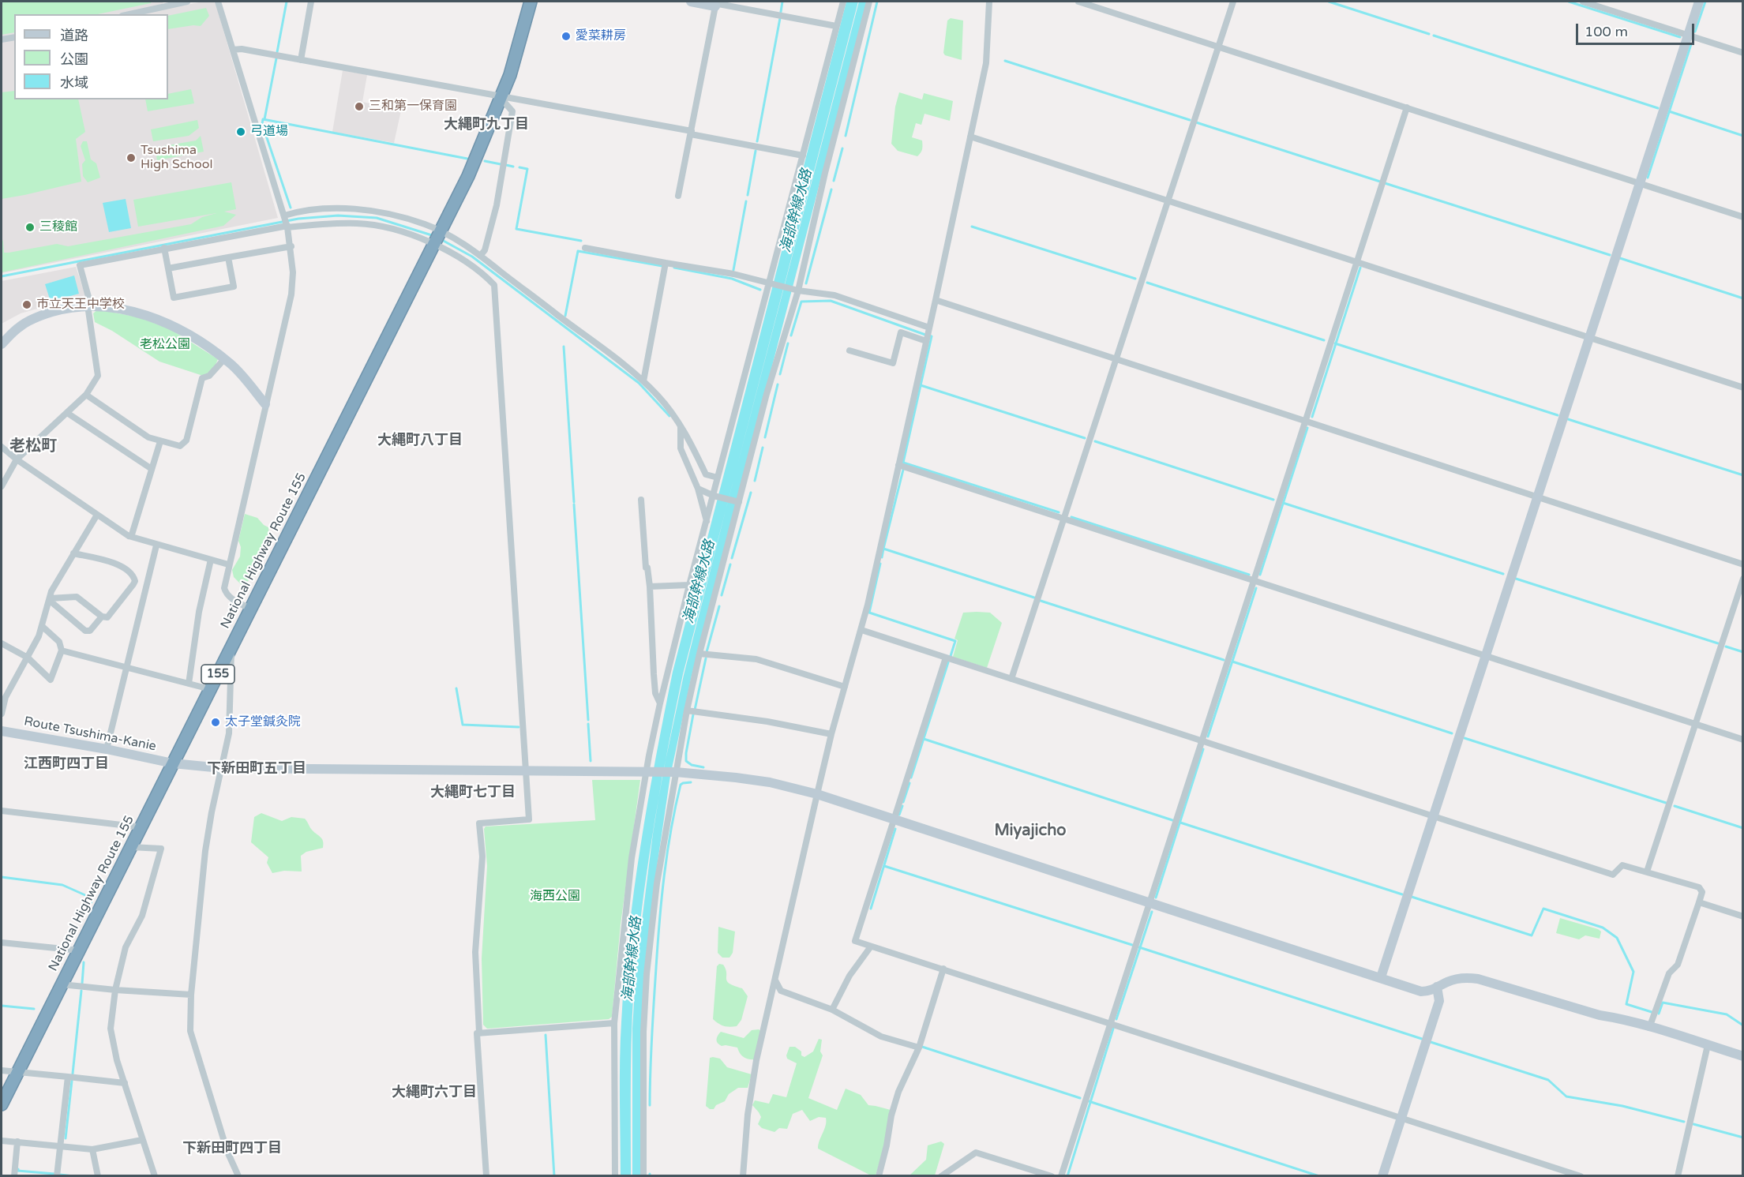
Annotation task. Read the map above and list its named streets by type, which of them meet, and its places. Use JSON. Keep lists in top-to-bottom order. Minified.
{"streets":{"highway":["National Highway Route 155","155"],"street":["Route Tsushima-Kanie"]},"crossings":[["National Highway Route 155","Route Tsushima-Kanie"]],"districts":["大縄町九丁目","大縄町八丁目","老松町","江西町四丁目","下新田町五丁目","大縄町七丁目","Miyajicho","大縄町六丁目","下新田町四丁目"],"water":["海部幹線水路"],"parks":["老松公園","海西公園"],"places":["愛菜耕房","三和第一保育園","弓道場","Tsushima High School","三稜館","市立天王中学校","太子堂鍼灸院"],"legend":["道路","公園","水域"],"scale_bar":"100 m"}
